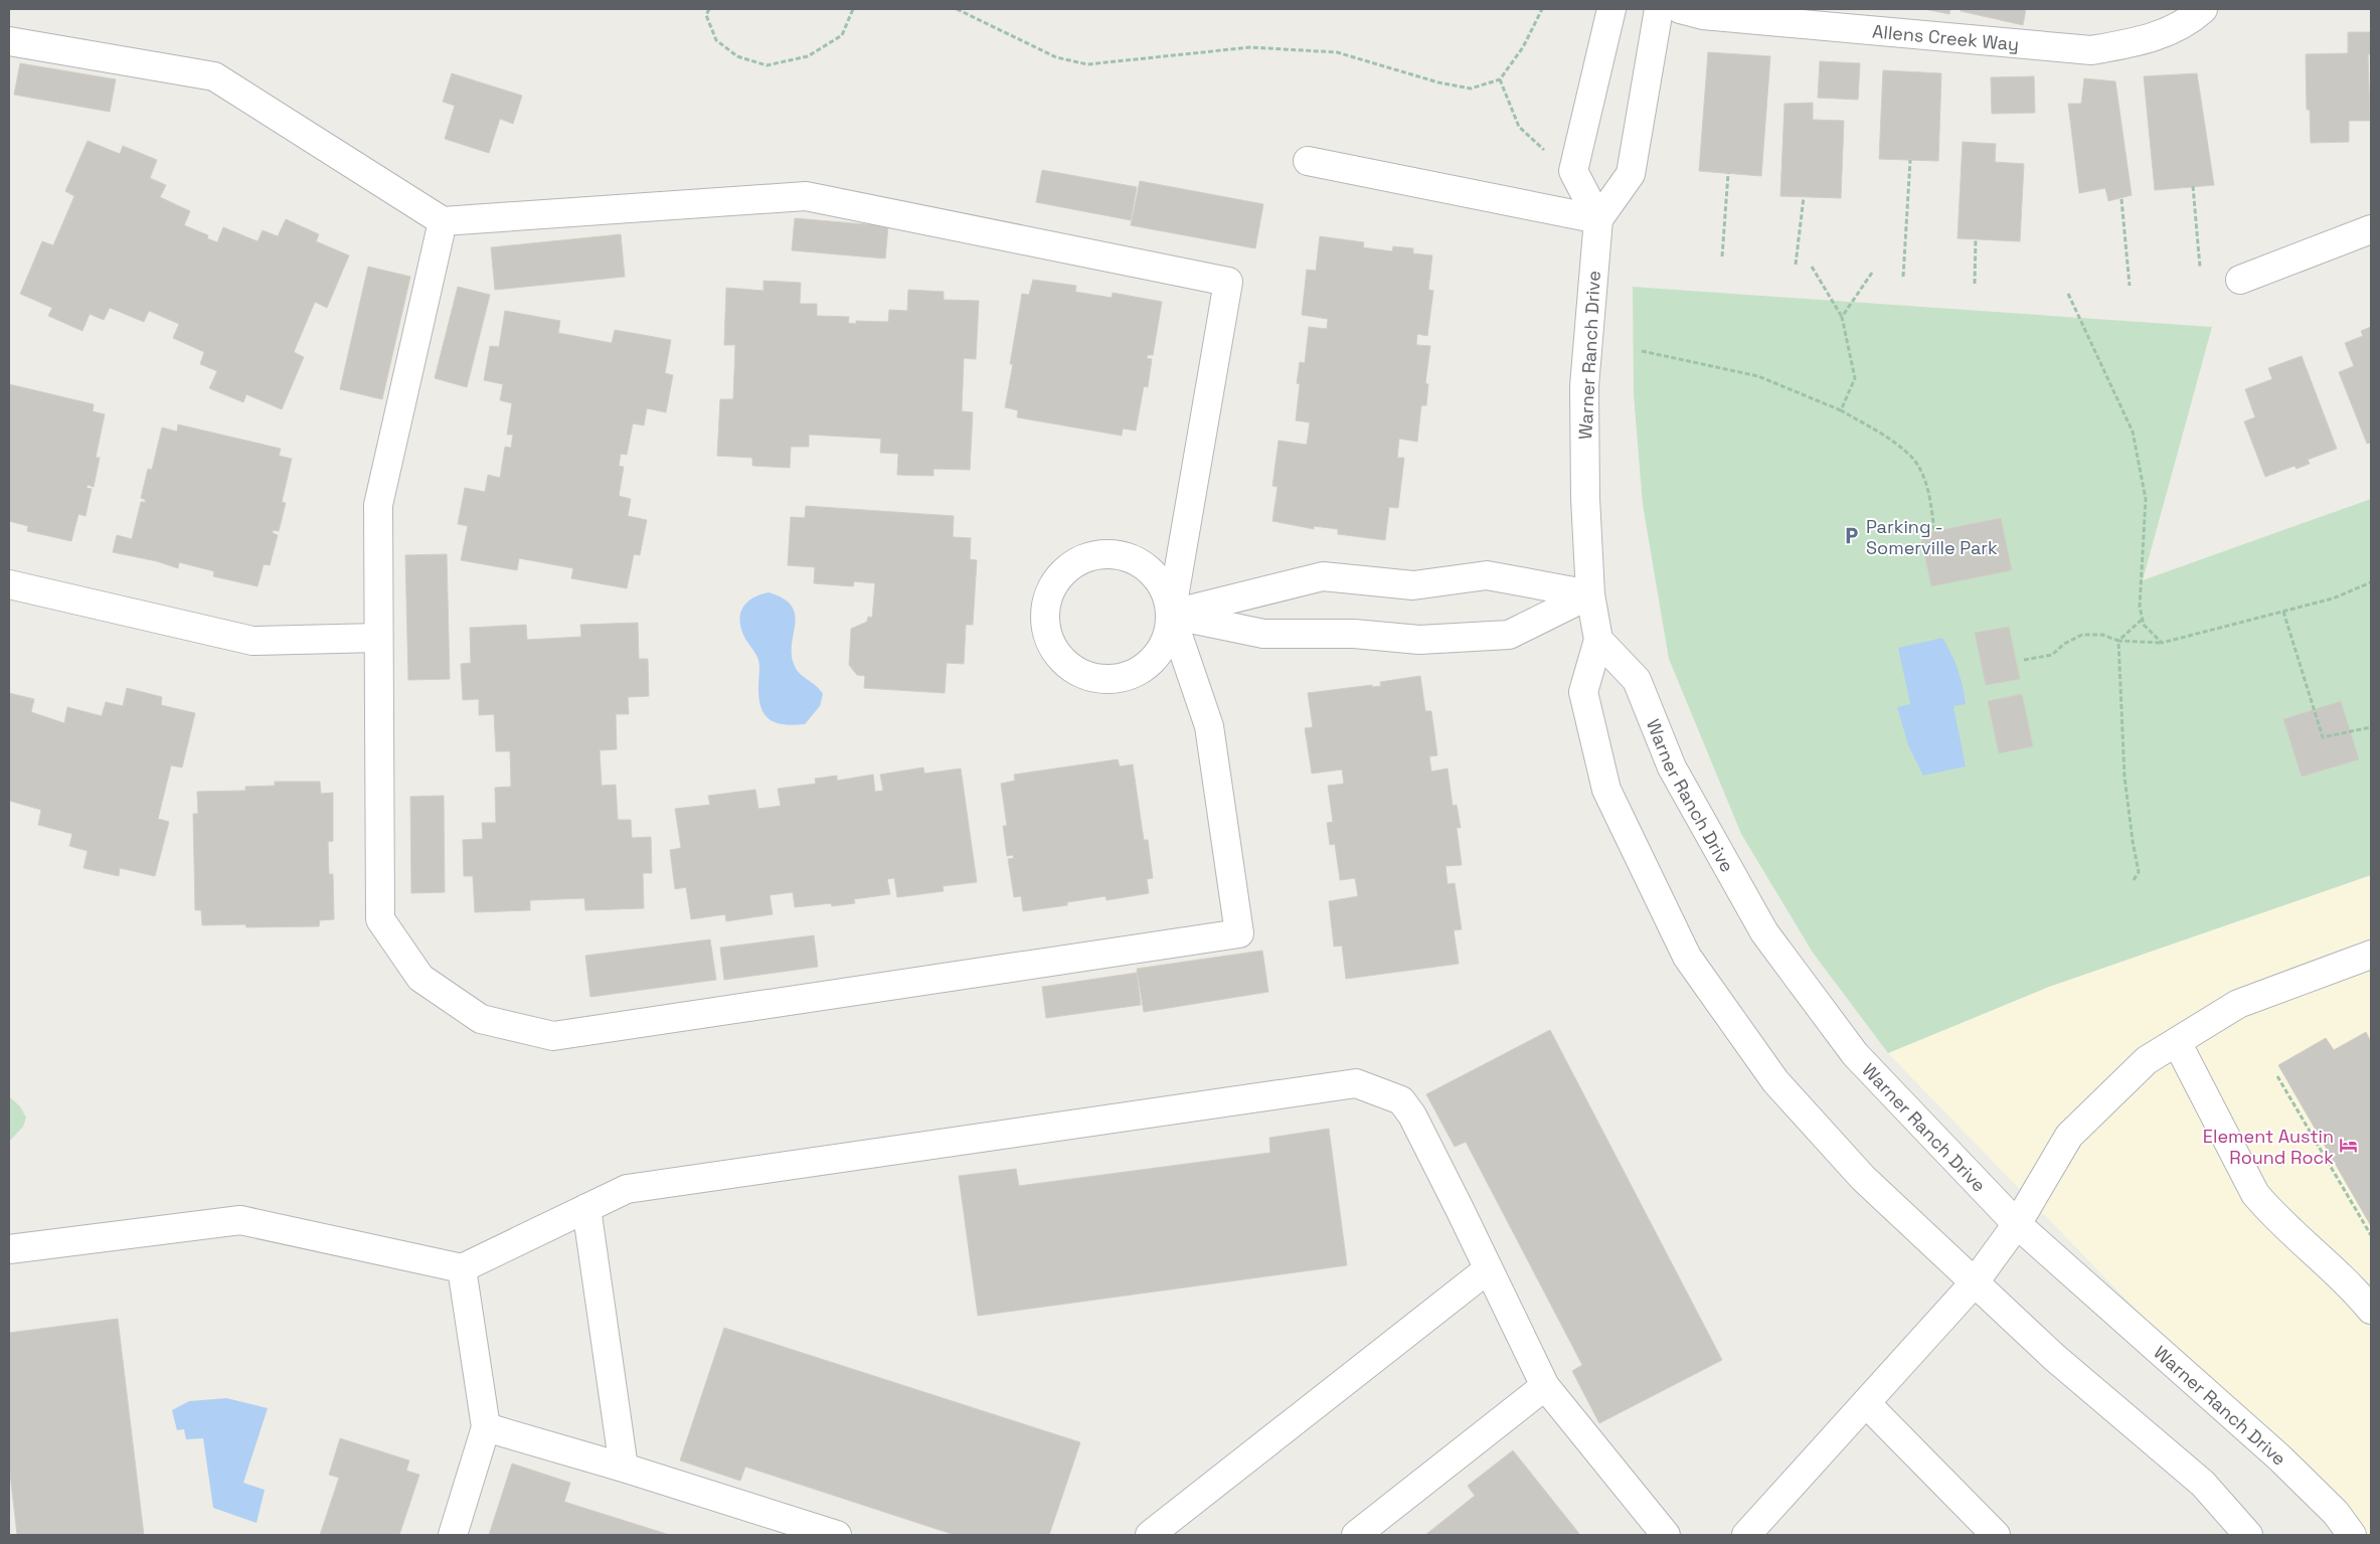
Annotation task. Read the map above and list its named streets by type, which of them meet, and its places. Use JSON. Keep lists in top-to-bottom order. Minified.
{"streets":{"street":["Allens Creek Way","Warner Ranch Drive"]},"places":{"parking":["Parking - Somerville Park"],"hotel":["Element Austin Round Rock"]}}
